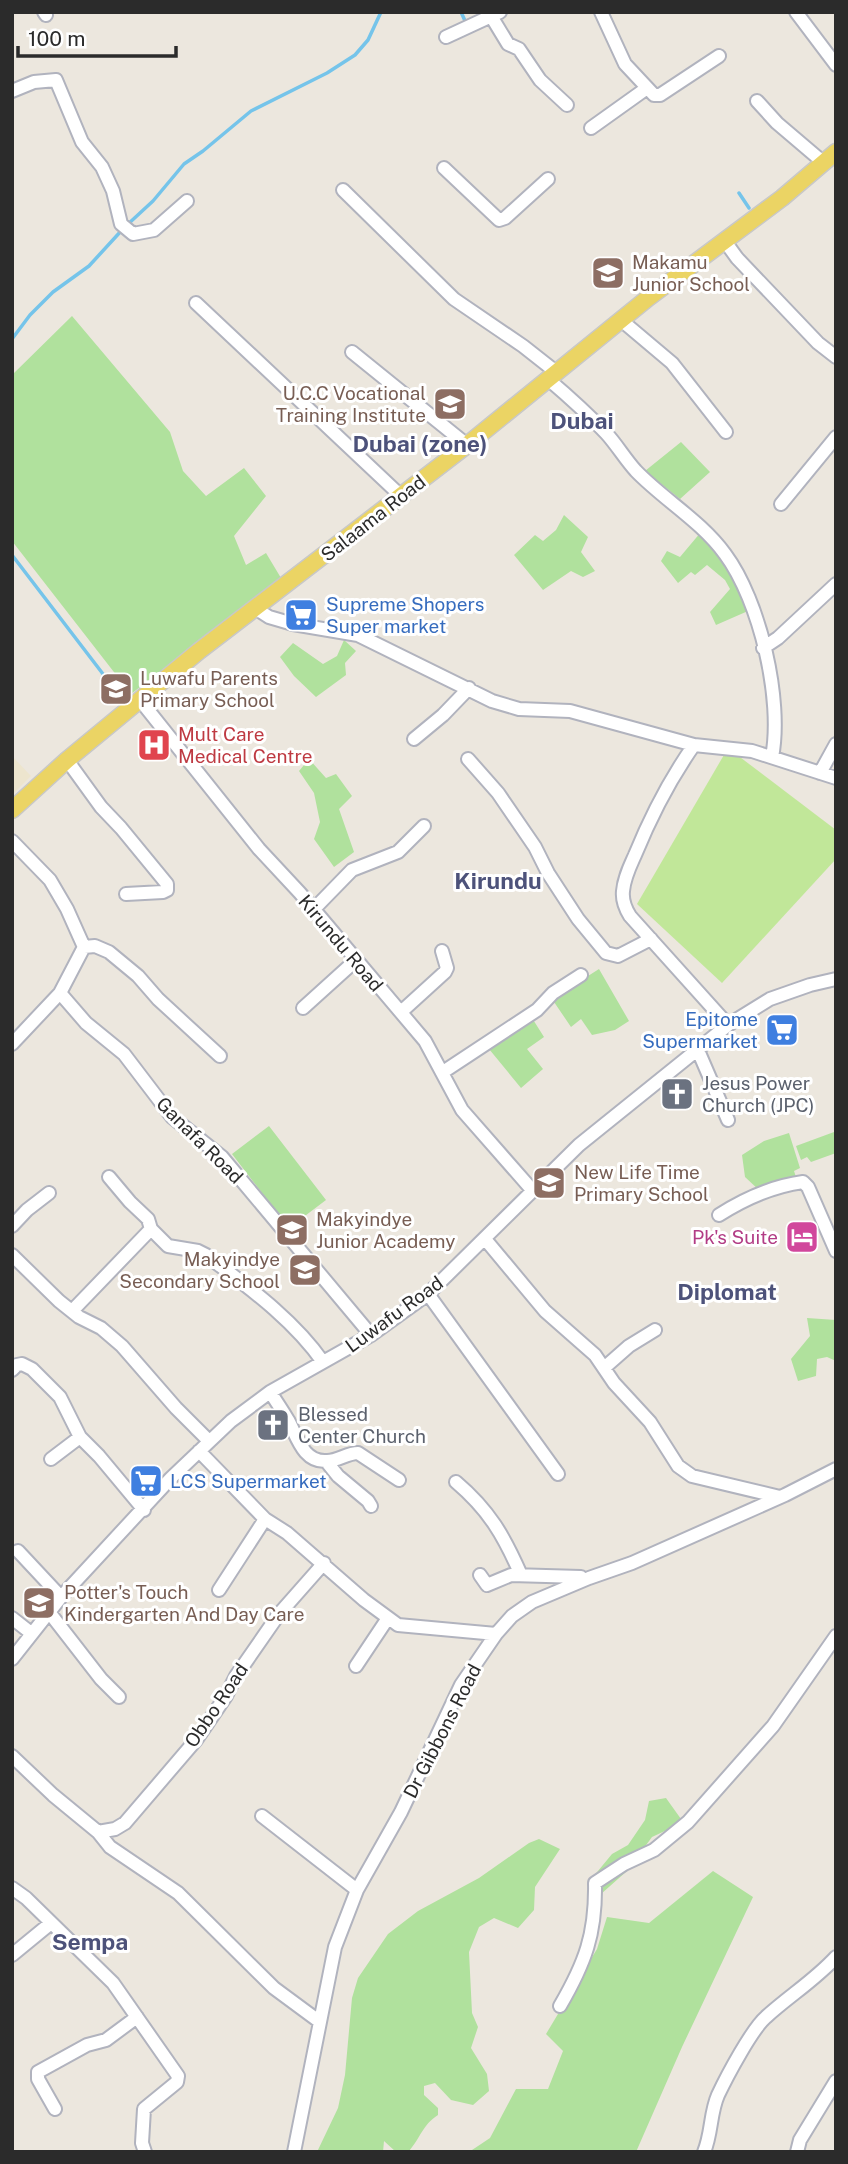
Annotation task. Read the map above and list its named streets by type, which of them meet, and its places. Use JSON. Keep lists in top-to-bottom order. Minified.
{"streets":{"main road":["Salaama Road"],"street":["Kirundu Road","Ganafa Road","Luwafu Road","Obbo Road","Dr Gibbons Road"]},"crossings":[["Salaama Road","Kirundu Road"],["Kirundu Road","Luwafu Road"],["Ganafa Road","Luwafu Road"]],"districts":["Dubai","Dubai (zone)","Kirundu","Diplomat","Sempa"],"places":{"school or university":["Makamu Junior School","U.C.C Vocational Training Institute","Luwafu Parents Primary School","New Life Time Primary School","Makyindye Junior Academy","Makyindye Secondary School","Potter's Touch Kindergarten And Day Care"],"supermarket":["Supreme Shopers Super market","Epitome Supermarket","LCS Supermarket"],"hospital":["Mult Care Medical Centre"],"church":["Jesus Power Church (JPC)","Blessed Center Church"],"hotel":["Pk's Suite"]},"scale_bar":"100 m"}
